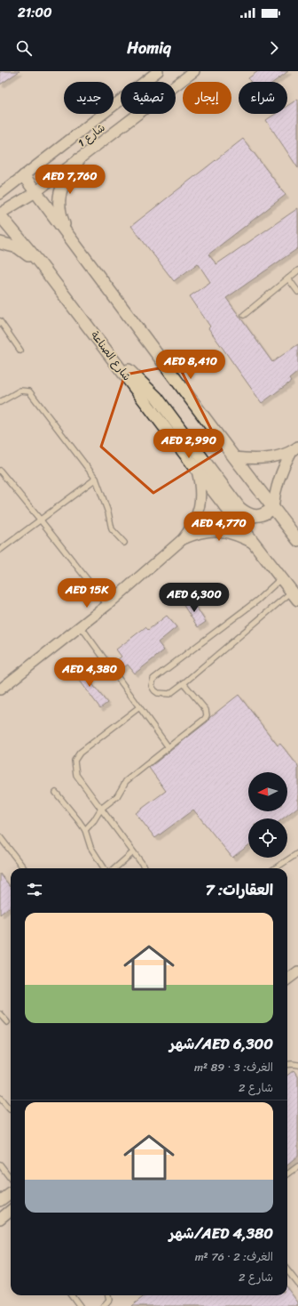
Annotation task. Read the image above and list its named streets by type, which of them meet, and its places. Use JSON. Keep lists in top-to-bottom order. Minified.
{"streets":{"street":["شارع 1","شارع الصناعة"]},"crossings":[["شارع 1","شارع الصناعة"]],"north":"left","page":{"status":"21:00","header":"Homiq","chip":["شراء","إيجار","تصفية","جديد"],"price":["AED 7,760","AED 8,410","AED 2,990","AED 4,770","AED 15K","AED 6,300","AED 4,380"],"heading":"العقارات: 7","list":[{"name":"AED 6,300/شهر","note":"الغرف: 3 · 89 m² · شارع 2"},{"name":"AED 4,380/شهر","note":"الغرف: 2 · 76 m² · شارع 2"}]}}
